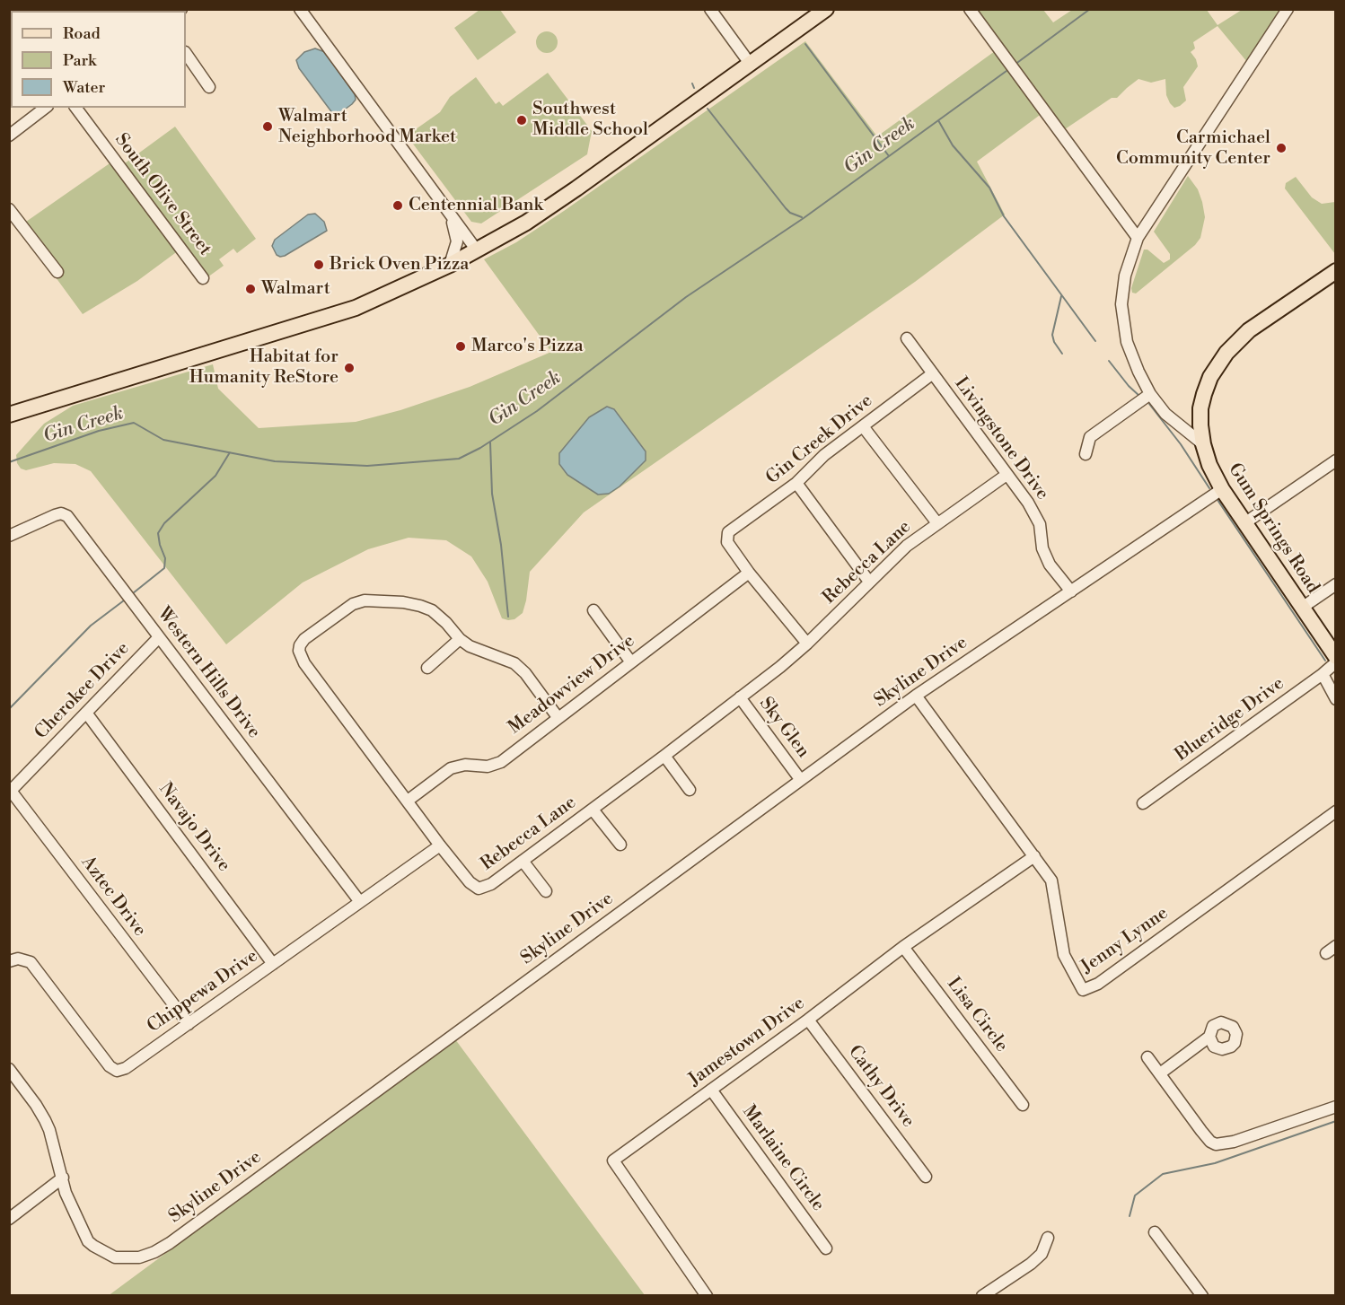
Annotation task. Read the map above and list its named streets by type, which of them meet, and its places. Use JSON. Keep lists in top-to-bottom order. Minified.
{"streets":{"main road":["Gum Springs Road"],"street":["South Olive Street","Livingstone Drive","Gin Creek Drive","Rebecca Lane","Skyline Drive","Western Hills Drive","Meadowview Drive","Cherokee Drive","Blueridge Drive","Sky Glen","Navajo Drive","Aztec Drive","Jenny Lynne","Chippewa Drive","Lisa Circle","Jamestown Drive","Cathy Drive","Marlaine Circle"]},"crossings":[["Livingstone Drive","Gin Creek Drive"],["Livingstone Drive","Rebecca Lane"],["Livingstone Drive","Skyline Drive"],["Gin Creek Drive","Meadowview Drive"],["Gum Springs Road","Skyline Drive"],["Rebecca Lane","Meadowview Drive"],["Rebecca Lane","Sky Glen"],["Rebecca Lane","Chippewa Drive"],["Skyline Drive","Sky Glen"],["Skyline Drive","Jenny Lynne"],["Western Hills Drive","Cherokee Drive"],["Western Hills Drive","Chippewa Drive"],["Cherokee Drive","Navajo Drive"],["Cherokee Drive","Aztec Drive"],["Navajo Drive","Chippewa Drive"],["Aztec Drive","Chippewa Drive"],["Jenny Lynne","Jamestown Drive"],["Lisa Circle","Jamestown Drive"],["Jamestown Drive","Cathy Drive"],["Jamestown Drive","Marlaine Circle"]],"water":["Gin Creek"],"places":["Southwest Middle School","Walmart Neighborhood Market","Carmichael Community Center","Centennial Bank","Brick Oven Pizza","Walmart","Marco's Pizza","Habitat for Humanity ReStore"],"legend":["Road","Park","Water"]}
